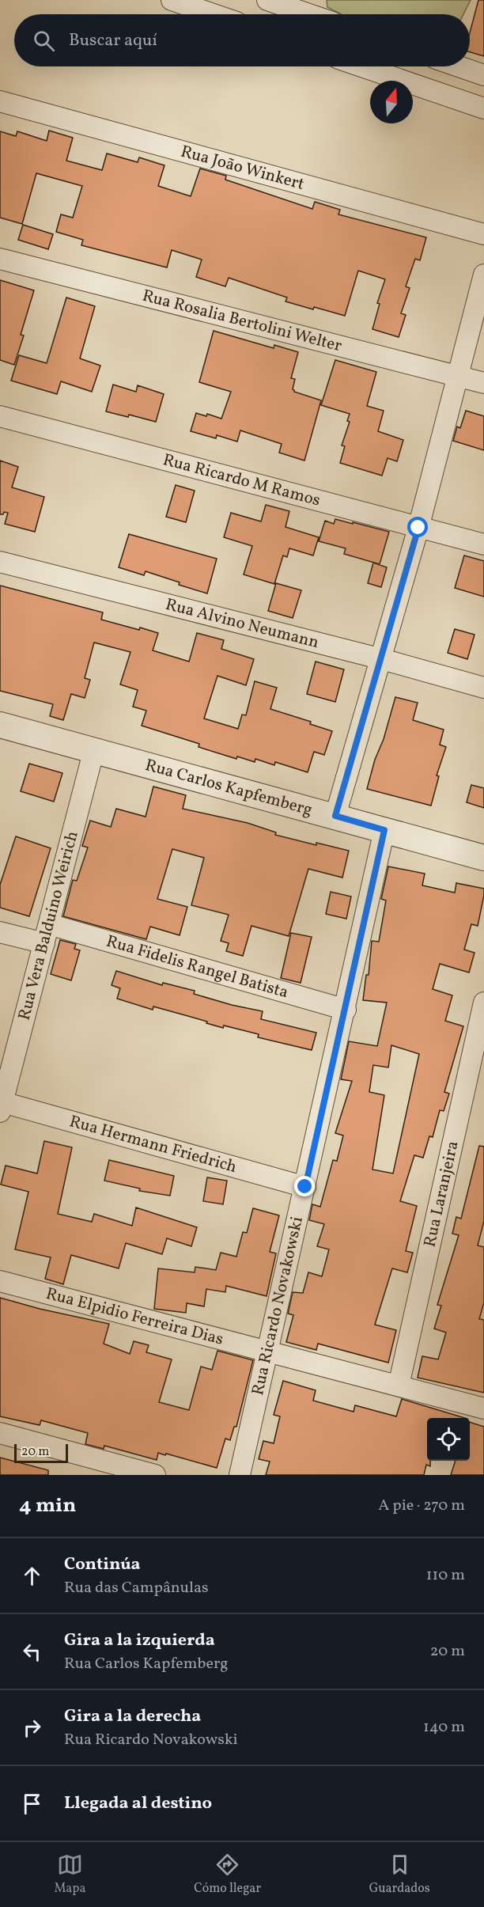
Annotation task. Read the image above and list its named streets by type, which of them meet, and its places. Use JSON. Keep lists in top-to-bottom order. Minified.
{"streets":{"street":["Rua João Winkert","Rua Rosalia Bertolini Welter","Rua Ricardo M Ramos","Rua Alvino Neumann","Rua Carlos Kapfemberg","Rua Vera Balduino Weirich","Rua Fidelis Rangel Batista","Rua Hermann Friedrich","Rua Laranjeira","Rua Ricardo Novakowski","Rua Elpidio Ferreira Dias"]},"crossings":[["Rua Carlos Kapfemberg","Rua Vera Balduino Weirich"],["Rua Carlos Kapfemberg","Rua Ricardo Novakowski"],["Rua Vera Balduino Weirich","Rua Fidelis Rangel Batista"],["Rua Vera Balduino Weirich","Rua Hermann Friedrich"],["Rua Fidelis Rangel Batista","Rua Ricardo Novakowski"],["Rua Hermann Friedrich","Rua Ricardo Novakowski"],["Rua Laranjeira","Rua Elpidio Ferreira Dias"],["Rua Ricardo Novakowski","Rua Elpidio Ferreira Dias"]],"scale_bar":"20 m","north":"top","page":{"search":"Buscar aquí","scale":"20 m","heading":["4 min","A pie · 270 m"],"list":[["Continúa","Rua das Campânulas","110 m"],["Gira a la izquierda","Rua Carlos Kapfemberg","20 m"],["Gira a la derecha","Rua Ricardo Novakowski","140 m"],"Llegada al destino"],"nav":["Mapa","Cómo llegar","Guardados"]}}
